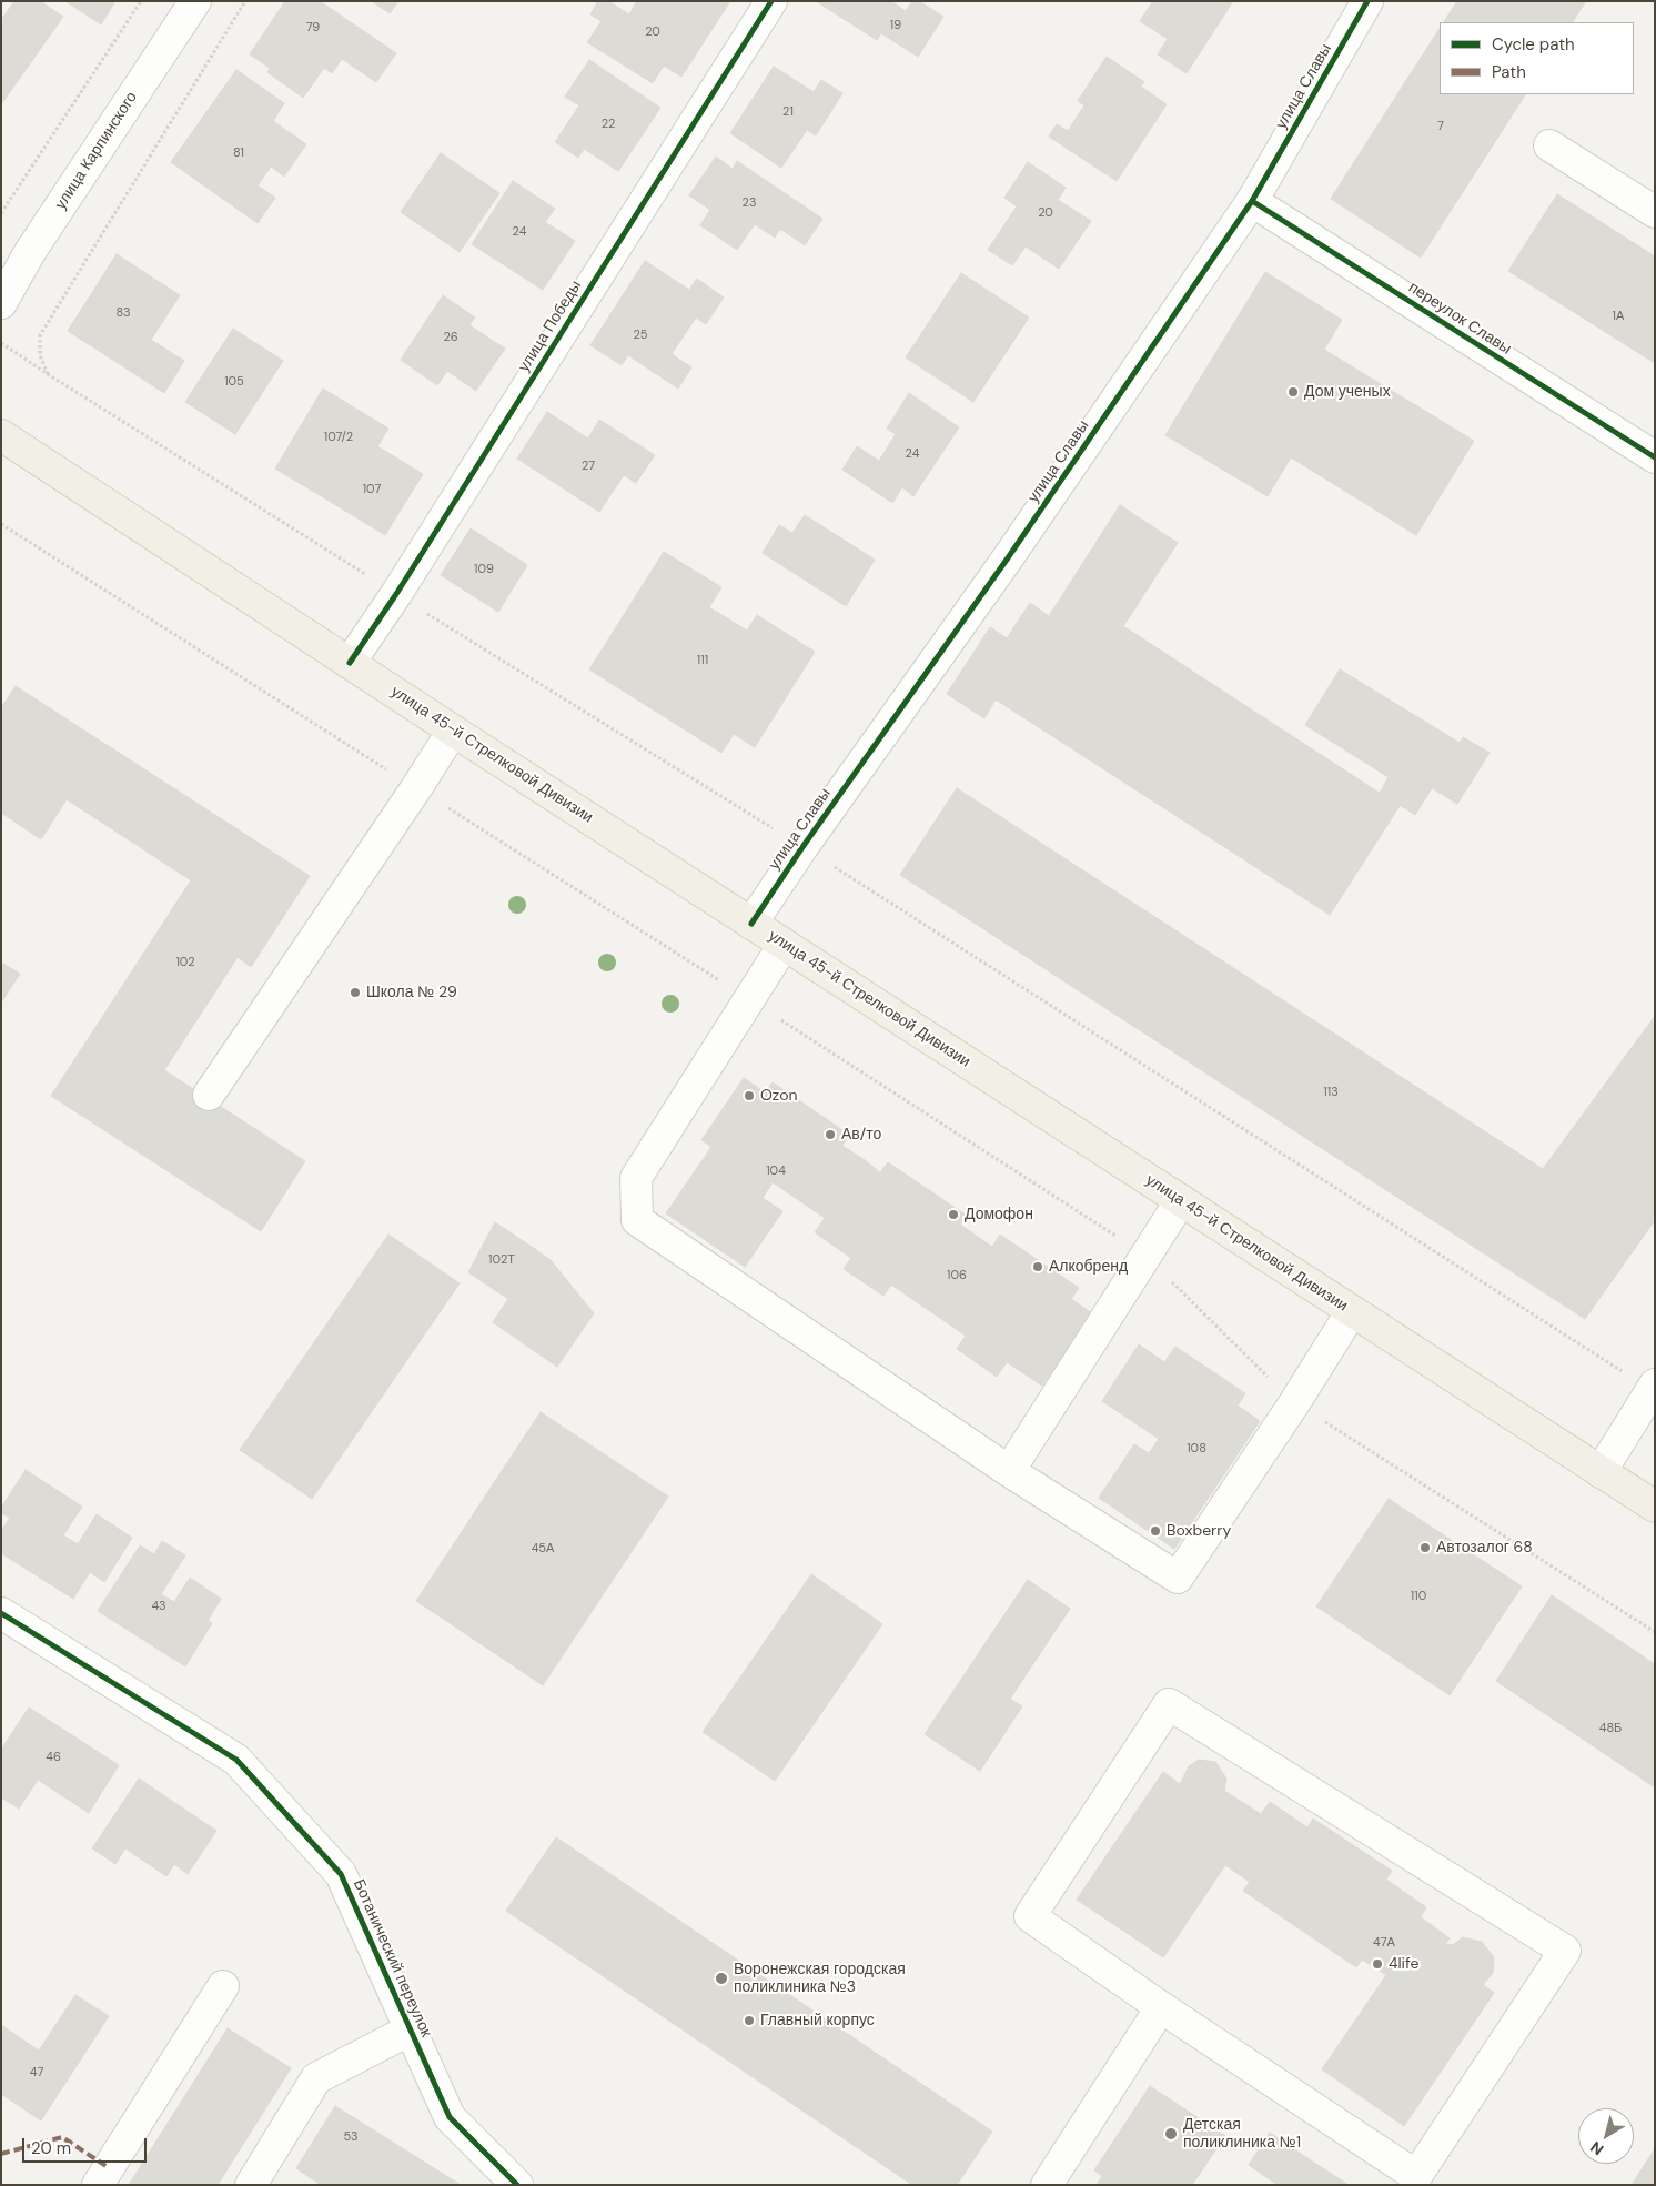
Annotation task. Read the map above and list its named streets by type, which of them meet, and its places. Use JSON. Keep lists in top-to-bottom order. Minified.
{"streets":{"main road":["улица 45-й Стрелковой Дивизии"],"street":["улица Славы","улица Карпинского","переулок Славы","улица Победы","Ботанический переулок"]},"crossings":[["улица Славы","переулок Славы"],["улица Славы","улица 45-й Стрелковой Дивизии"],["улица Победы","улица 45-й Стрелковой Дивизии"]],"places":["Дом ученых","Школа № 29","Ozon","Ав/то","Домофон","Алкобренд","Boxberry","Автозалог 68","4life","Воронежская городская поликлиника №3","Главный корпус","Детская поликлиника №1"],"house_numbers":["19","79","20","21","22","7","81","23","20","24","83","1А","25","26","105","107/2","24","27","107","109","111","102","113","104","102Т","106","108","45А","110","43","48Б","46","47А","47","53"],"legend":["Cycle path","Path"],"scale_bar":"20 m","north":"bottom left"}
